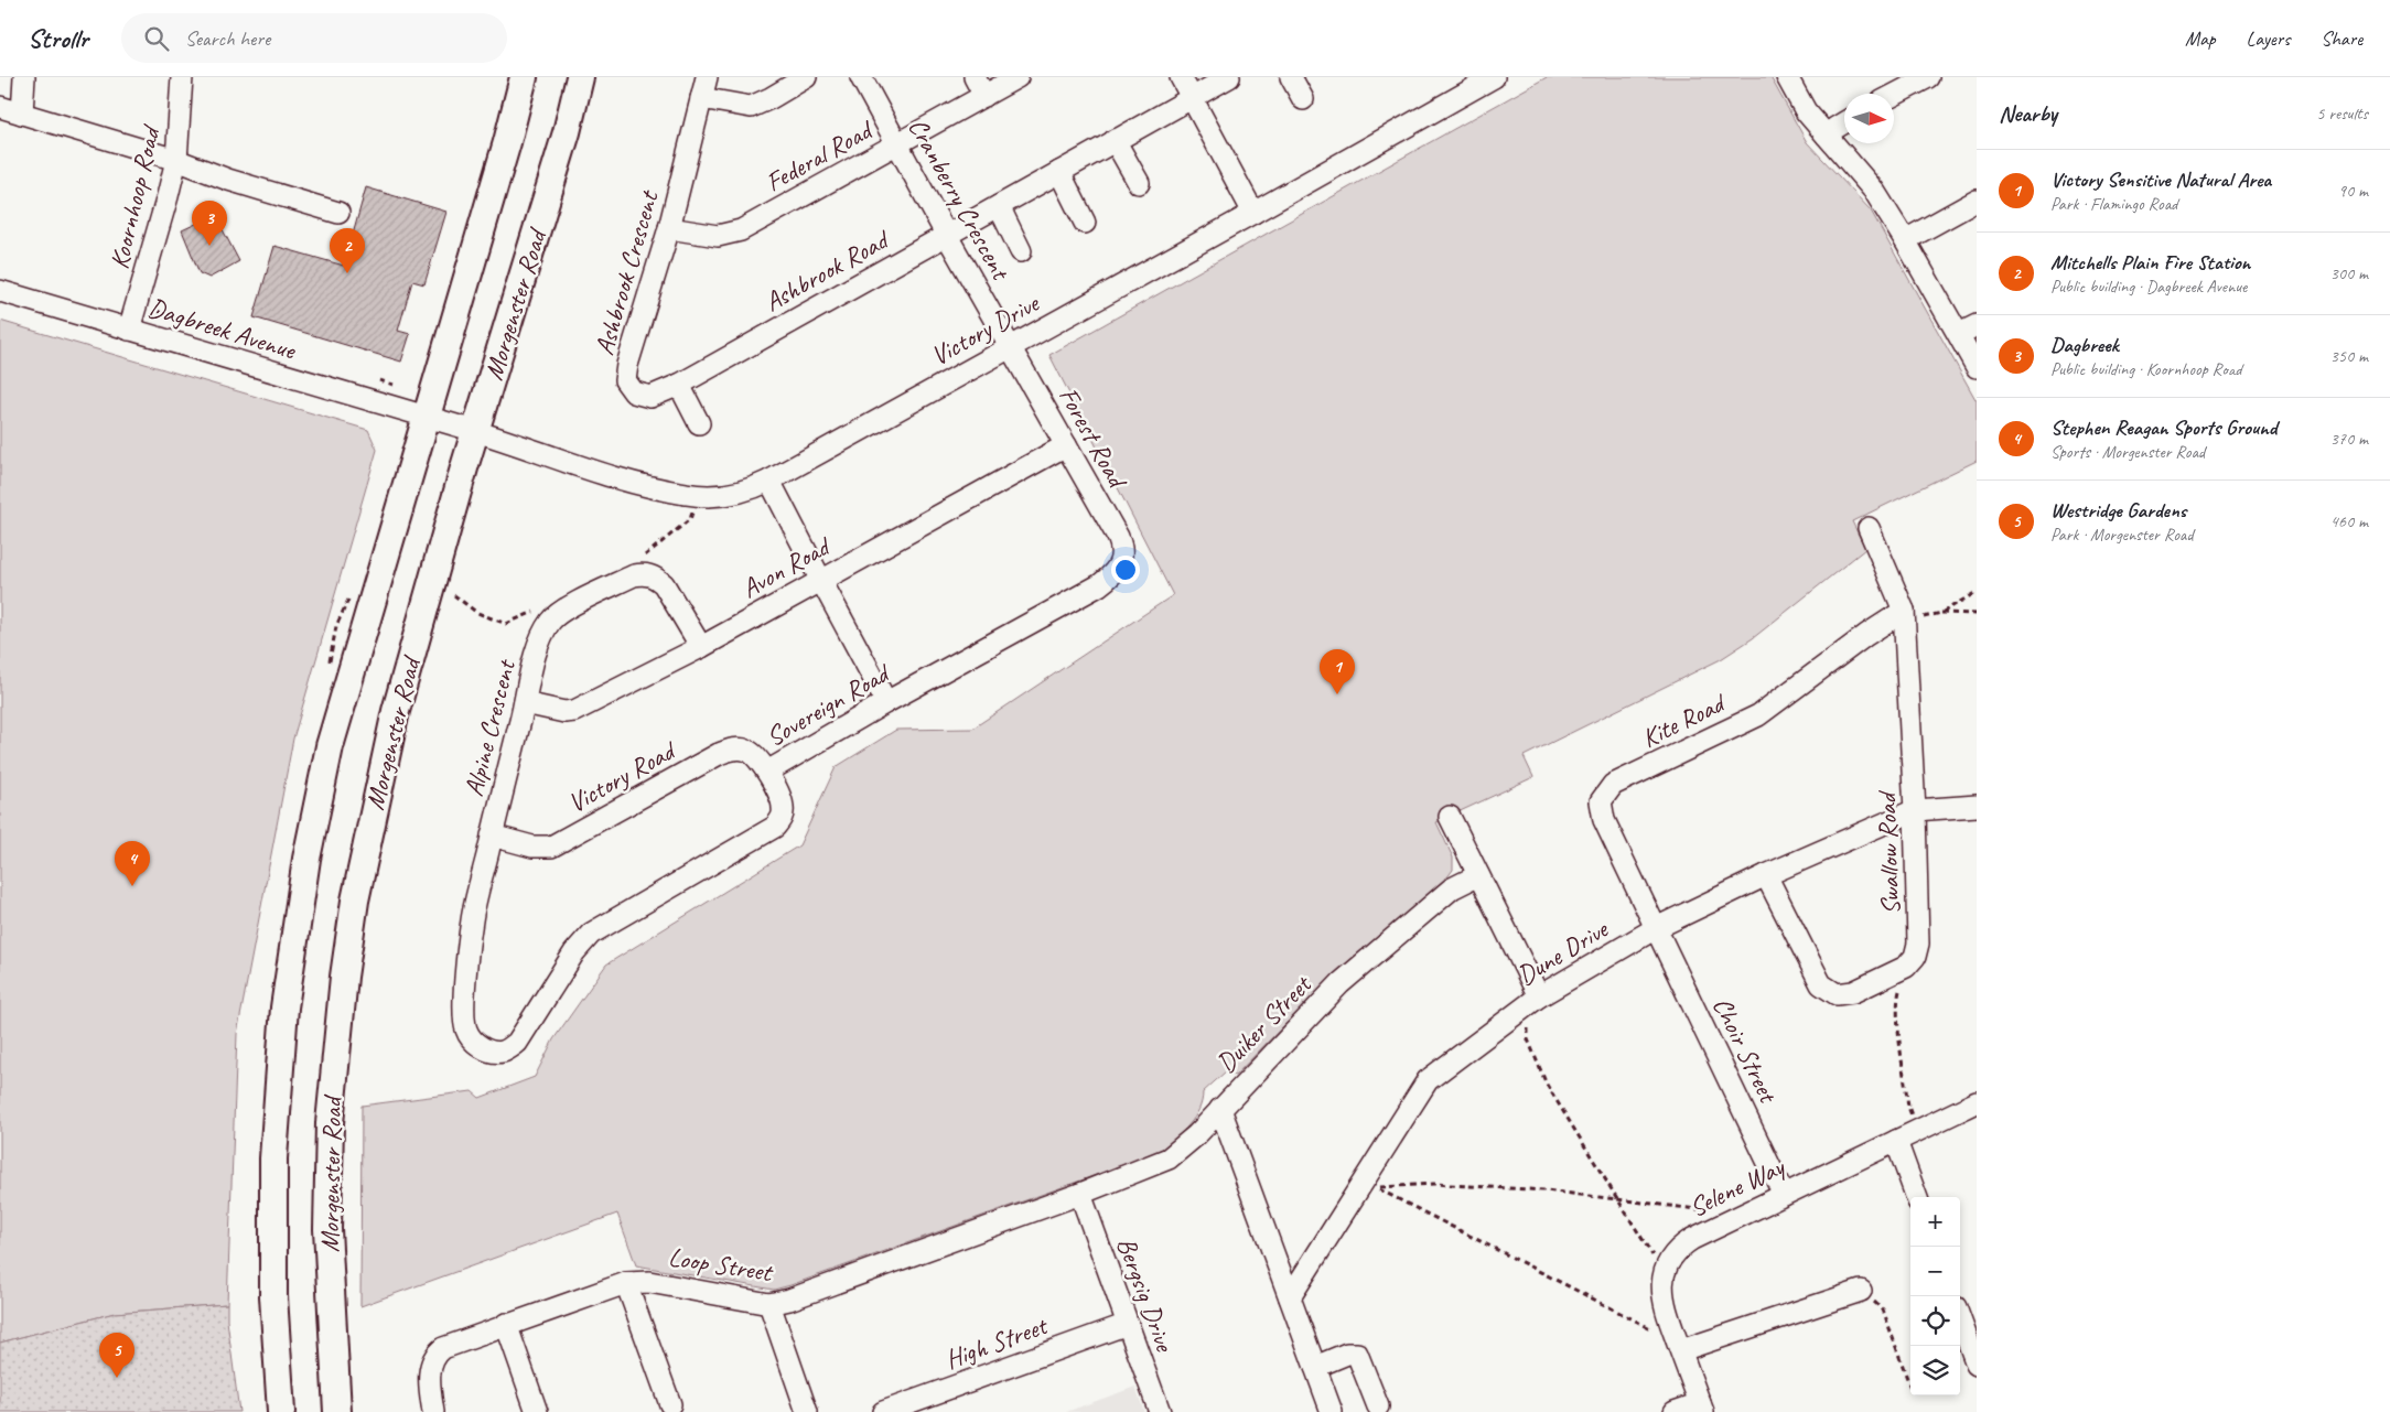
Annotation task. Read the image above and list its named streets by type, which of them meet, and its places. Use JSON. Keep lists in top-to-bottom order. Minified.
{"streets":{"main road":["Morgenster Road"],"street":["Federal Road","Koornhoop Road","Cranberry Crescent","Ashbrook Road","Ashbrook Crescent","Dagbreek Avenue","Victory Drive","Forest Road","Avon Road","Sovereign Road","Kite Road","Alpine Crescent","Victory Road","Swallow Road","Dune Drive","Duiker Street","Choir Street","Selene Way","Loop Street","Bergsig Drive","High Street"]},"crossings":[["Federal Road","Cranberry Crescent"],["Federal Road","Ashbrook Crescent"],["Koornhoop Road","Dagbreek Avenue"],["Cranberry Crescent","Ashbrook Road"],["Cranberry Crescent","Victory Drive"],["Cranberry Crescent","Forest Road"],["Ashbrook Road","Ashbrook Crescent"],["Morgenster Road","Dagbreek Avenue"],["Morgenster Road","Victory Drive"],["Dagbreek Avenue","Victory Drive"],["Victory Drive","Forest Road"],["Forest Road","Avon Road"],["Forest Road","Sovereign Road"],["Avon Road","Alpine Crescent"],["Sovereign Road","Alpine Crescent"],["Sovereign Road","Victory Road"],["Kite Road","Swallow Road"],["Kite Road","Dune Drive"],["Kite Road","Choir Street"],["Alpine Crescent","Victory Road"],["Swallow Road","Dune Drive"],["Dune Drive","Choir Street"],["Duiker Street","Loop Street"],["Duiker Street","Bergsig Drive"],["Choir Street","Selene Way"],["Loop Street","Bergsig Drive"],["Bergsig Drive","High Street"]],"north":"right","page":{"header":"Strollr","search":"Search here","nav":["Map","Layers","Share"],"heading":["Nearby","5 results"],"list":[{"mark":"1","name":"Victory Sensitive Natural Area","note":"Park · Flamingo Road","value":"90 m"},{"mark":"2","name":"Mitchells Plain Fire Station","note":"Public building · Dagbreek Avenue","value":"300 m"},{"mark":"3","name":"Dagbreek","note":"Public building · Koornhoop Road","value":"350 m"},{"mark":"4","name":"Stephen Reagan Sports Ground","note":"Sports · Morgenster Road","value":"370 m"},{"mark":"5","name":"Westridge Gardens","note":"Park · Morgenster Road","value":"460 m"}],"pins":["3","2","1","4","5"],"map_buttons":["+","−"]}}
